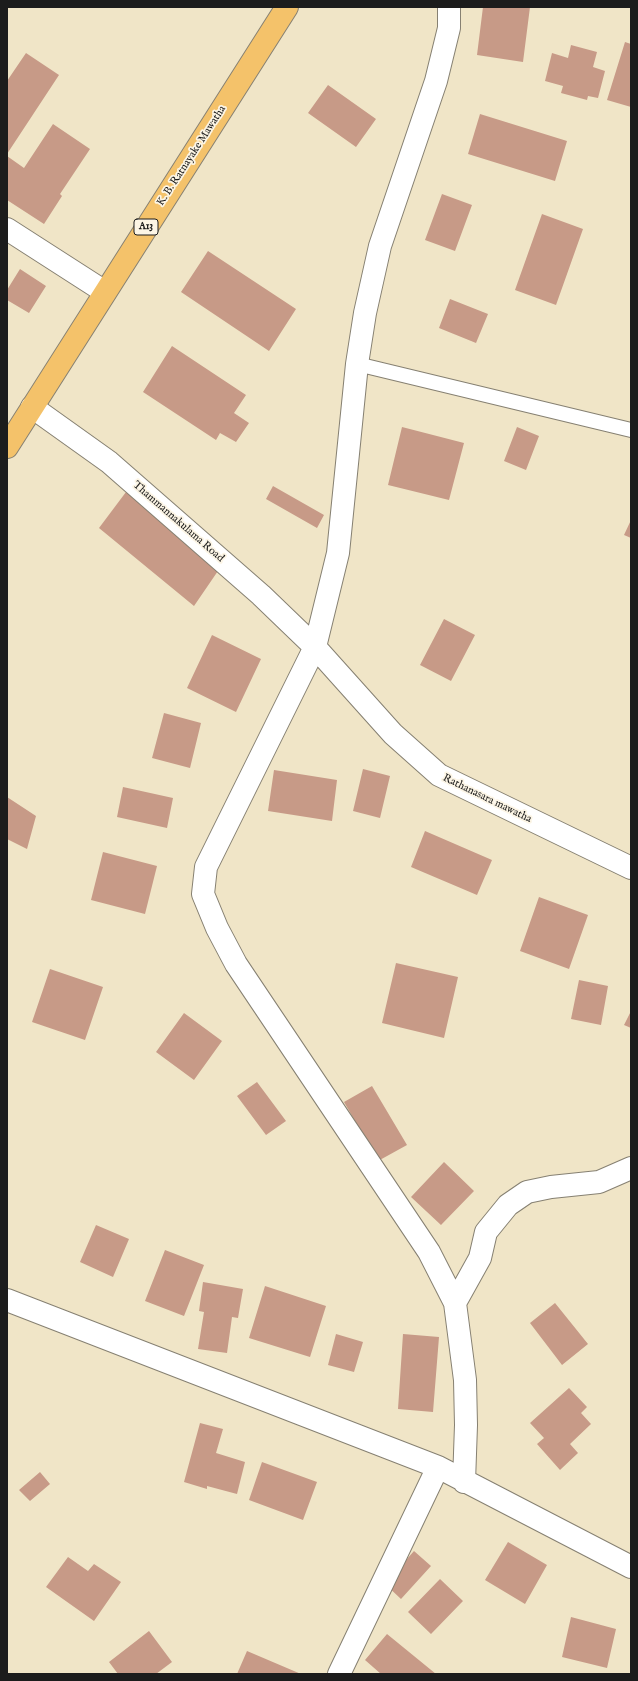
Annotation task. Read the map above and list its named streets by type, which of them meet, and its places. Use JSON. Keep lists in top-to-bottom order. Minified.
{"streets":{"highway":["K. B. Ratnayake Mawatha","A13"],"street":["Thammannakulama Road","Rathanasara mawatha"]},"crossings":[["K. B. Ratnayake Mawatha","Thammannakulama Road"],["Thammannakulama Road","Rathanasara mawatha"]]}
